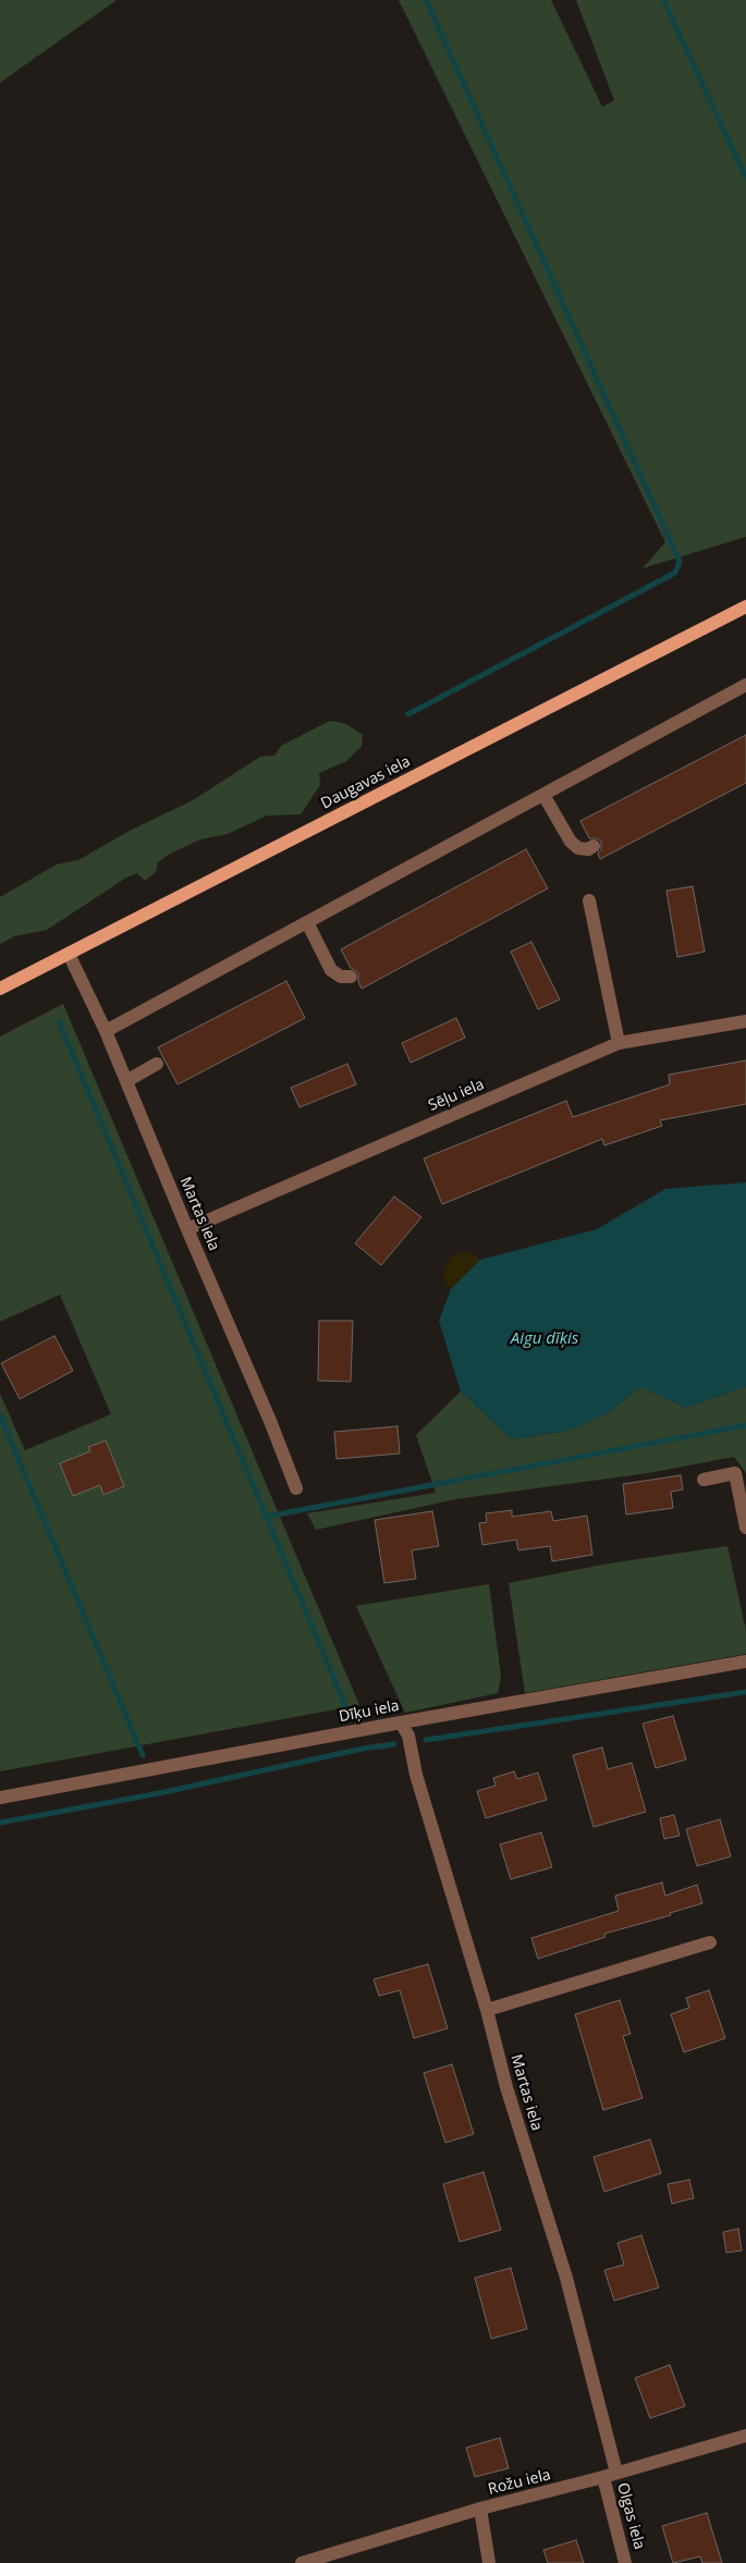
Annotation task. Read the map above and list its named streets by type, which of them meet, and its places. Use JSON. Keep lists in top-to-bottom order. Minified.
{"streets":{"main road":["Daugavas iela"],"street":["Sēļu iela","Martas iela","Dīķu iela","Rožu iela","Olgas iela"]},"crossings":[["Daugavas iela","Martas iela"],["Sēļu iela","Martas iela"],["Martas iela","Dīķu iela"],["Martas iela","Rožu iela"],["Martas iela","Olgas iela"],["Rožu iela","Olgas iela"]],"water":["Aigu dīķis"]}
